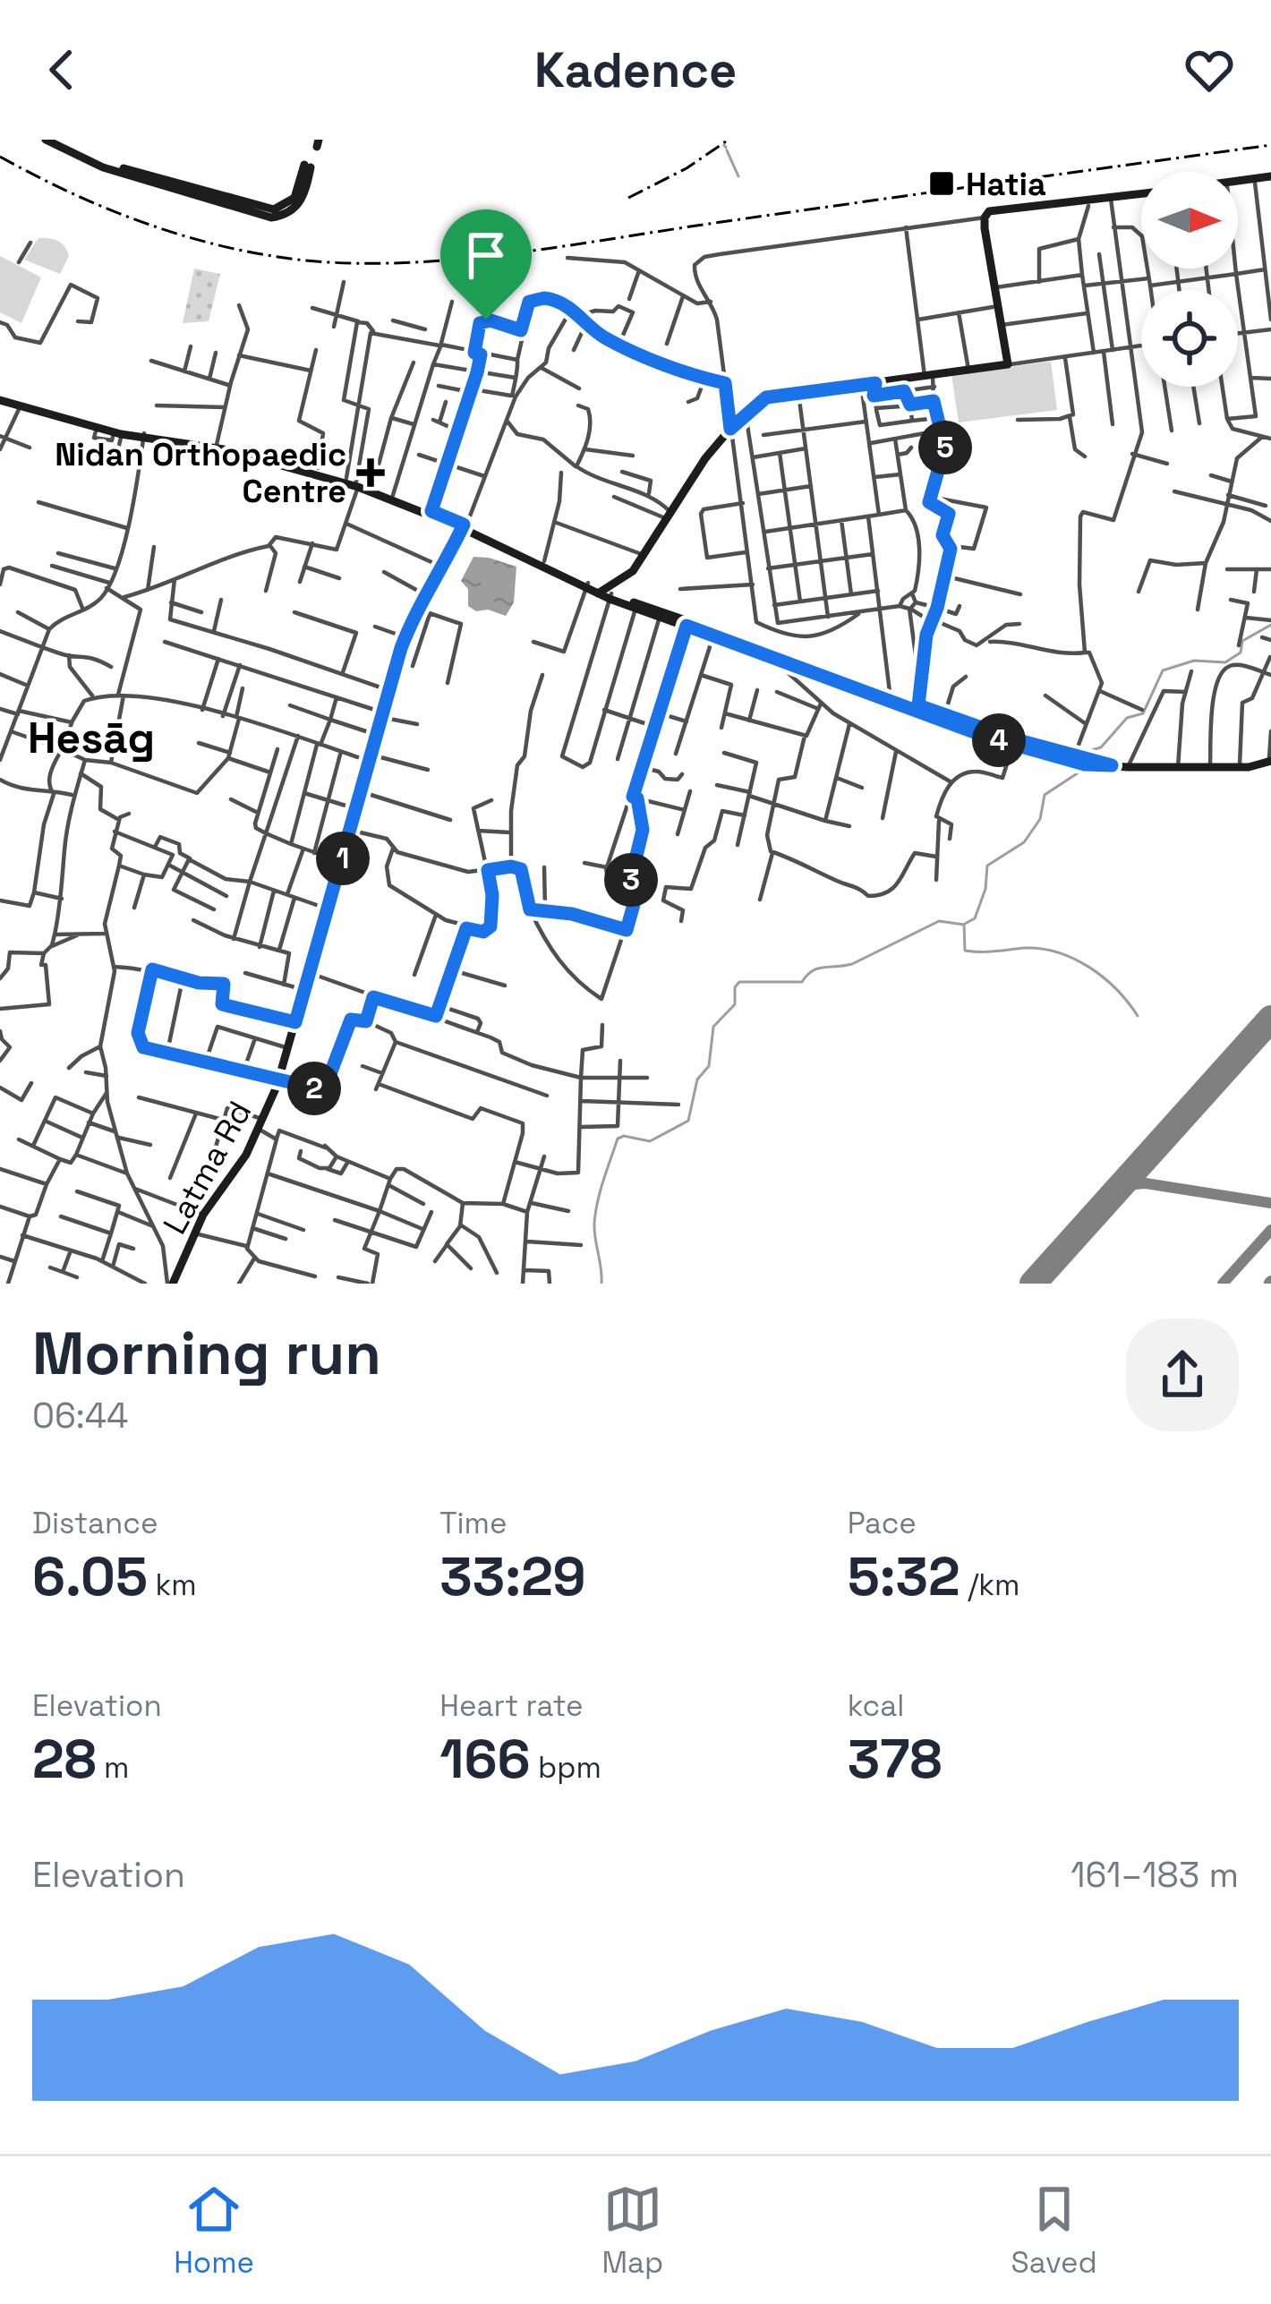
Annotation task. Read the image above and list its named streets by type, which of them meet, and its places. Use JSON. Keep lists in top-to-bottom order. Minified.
{"streets":{"street":["Latma Rd"]},"districts":["Hesāg"],"places":{"transit":["Hatia"],"health":["Nidan Orthopaedic Centre"]},"north":"right","page":{"header":"Kadence","pins":["5","4","1","3","2"],"heading":["Morning run","06:44"],"stats":[["Distance","6.05 km"],["Time","33:29"],["Pace","5:32 /km"],["Elevation","28 m"],["Heart rate","166 bpm"],["kcal","378"]],"chart":["Elevation","161–183 m"],"tabs":["Home","Map","Saved"]}}
